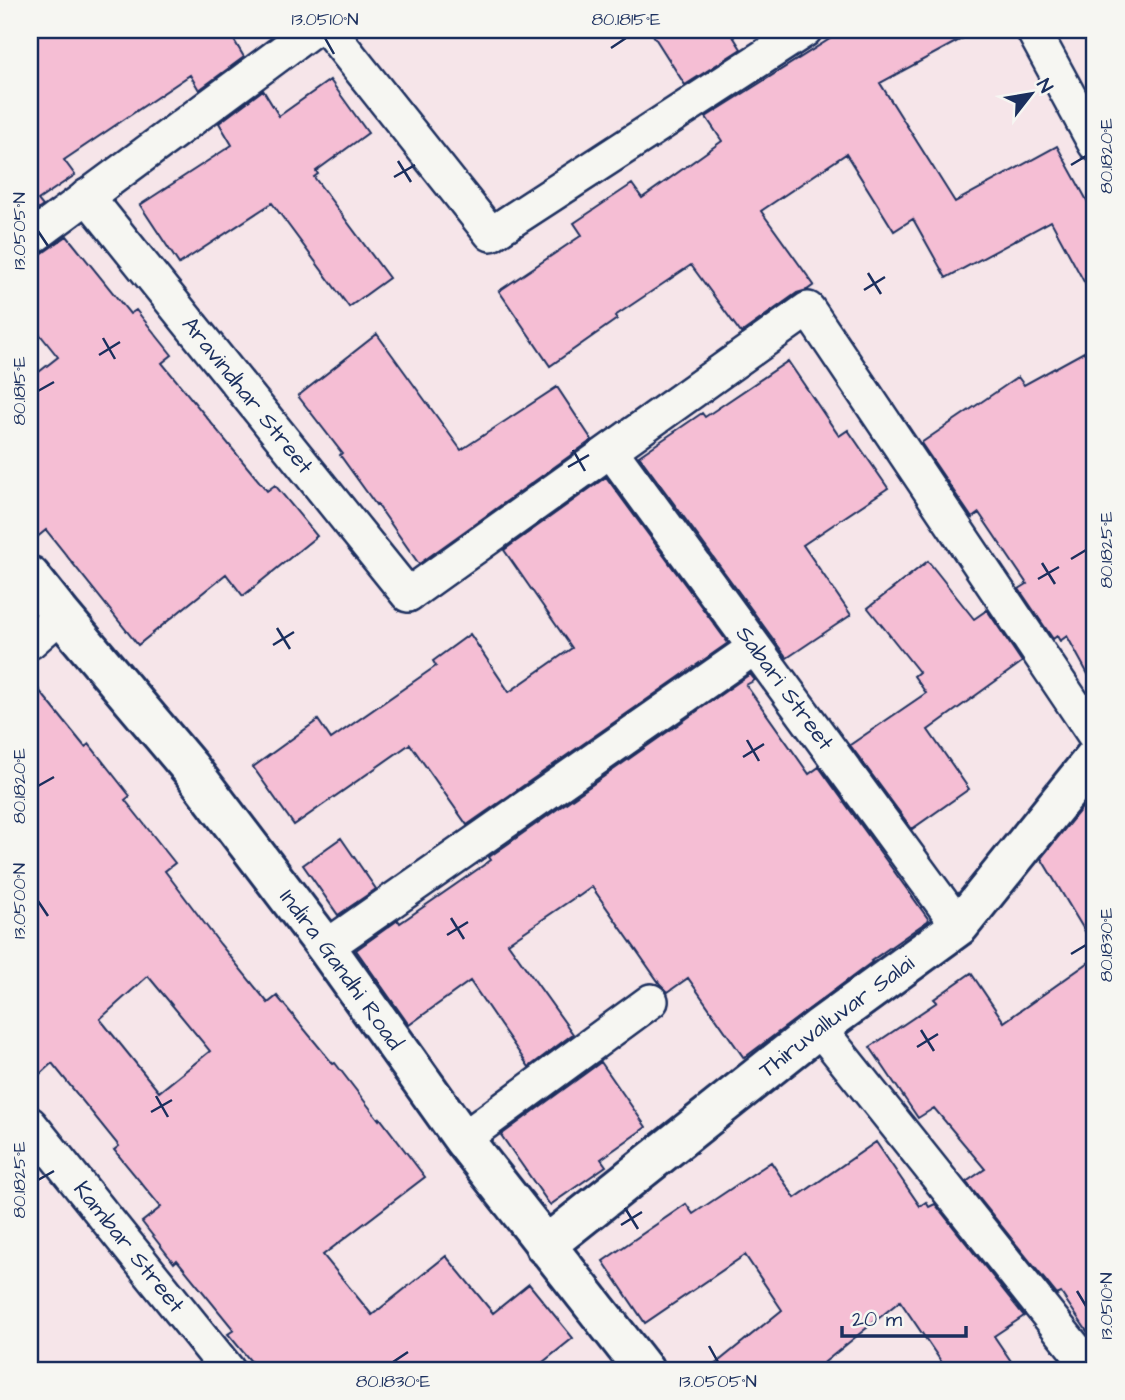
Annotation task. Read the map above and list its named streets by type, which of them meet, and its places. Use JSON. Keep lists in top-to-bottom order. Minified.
{"streets":{"street":["Aravindhar Street","Sabari Street","Indira Gandhi Road","Thiruvalluvar Salai","Kambar Street"]},"crossings":[["Aravindhar Street","Sabari Street"],["Sabari Street","Thiruvalluvar Salai"],["Indira Gandhi Road","Thiruvalluvar Salai"]],"scale_bar":"20 m","north":"top right","coordinates":["13.0510°N","80.1815°E","80.1820°E","13.0505°N","80.1825°E","13.0500°N","80.1830°E"]}
